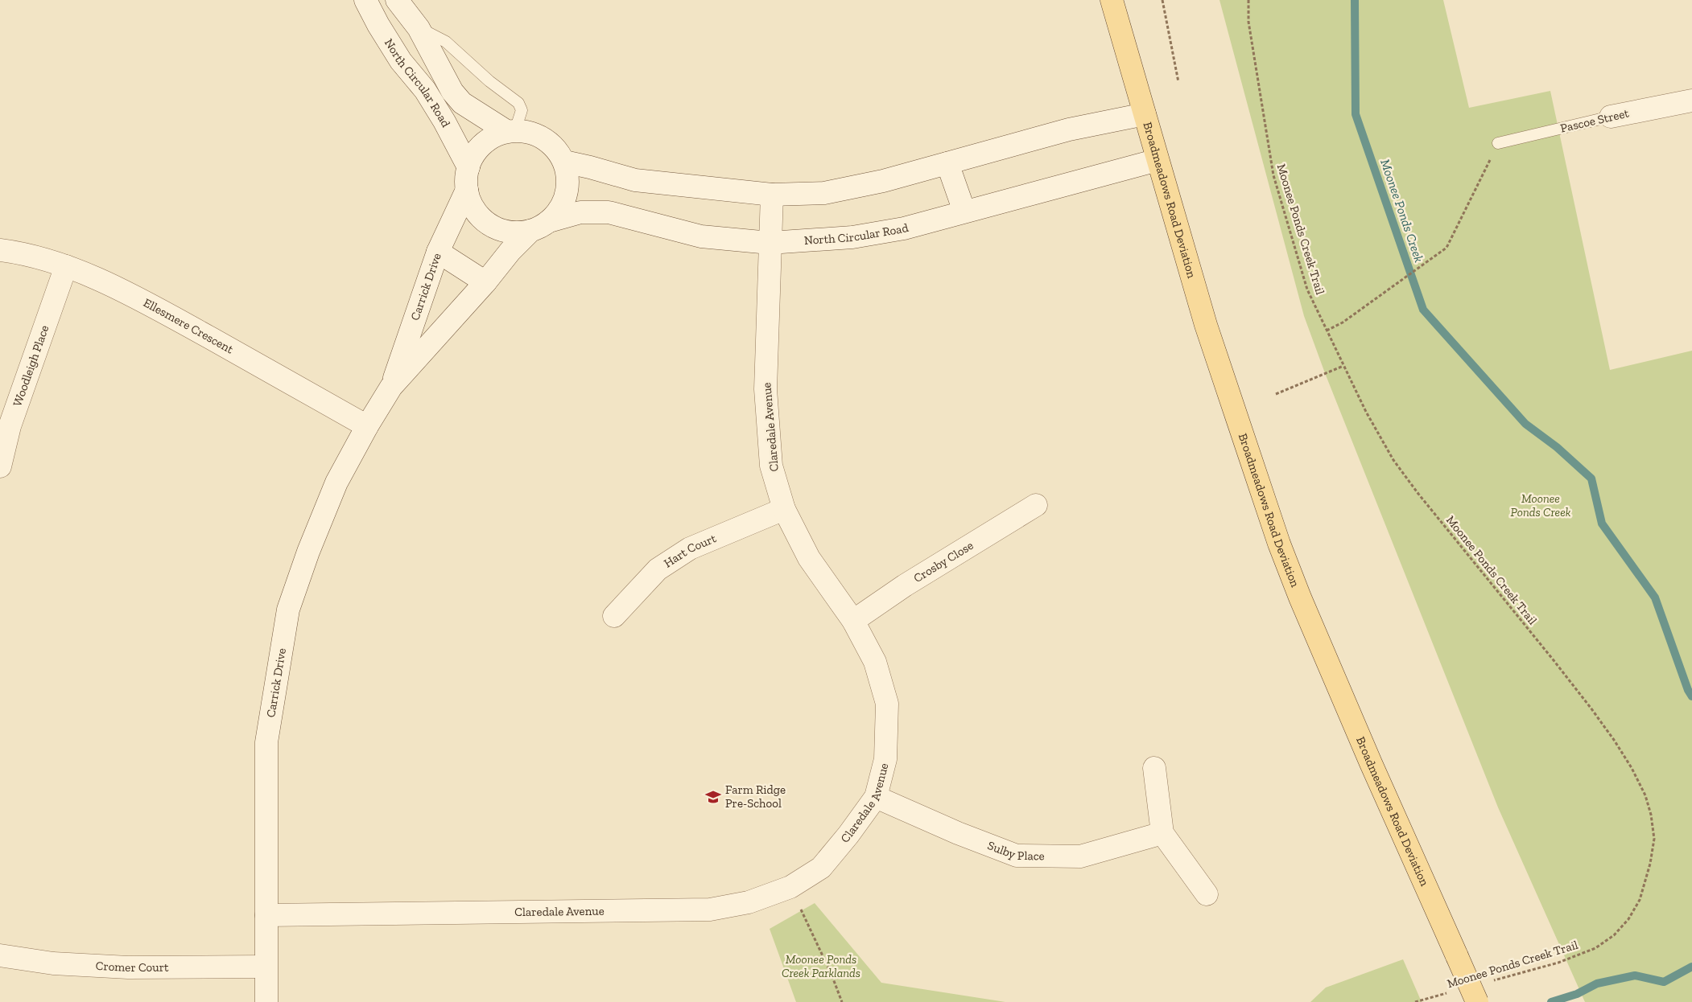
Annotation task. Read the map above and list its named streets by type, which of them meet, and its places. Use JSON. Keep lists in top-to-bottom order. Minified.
{"streets":{"main road":["Broadmeadows Road Deviation"],"street":["North Circular Road","Pascoe Street","Carrick Drive","Ellesmere Crescent","Woodleigh Place","Claredale Avenue","Hart Court","Crosby Close","Sulby Place","Cromer Court"],"path":["Moonee Ponds Creek Trail"]},"crossings":[["North Circular Road","Broadmeadows Road Deviation"],["North Circular Road","Carrick Drive"],["North Circular Road","Claredale Avenue"],["Carrick Drive","Ellesmere Crescent"],["Carrick Drive","Claredale Avenue"],["Carrick Drive","Cromer Court"],["Ellesmere Crescent","Woodleigh Place"],["Claredale Avenue","Hart Court"],["Claredale Avenue","Crosby Close"],["Claredale Avenue","Sulby Place"]],"water":["Moonee Ponds Creek"],"parks":["Moonee Ponds Creek","Moonee Ponds Creek Parklands"],"places":{"school or university":["Farm Ridge Pre-School"]}}
